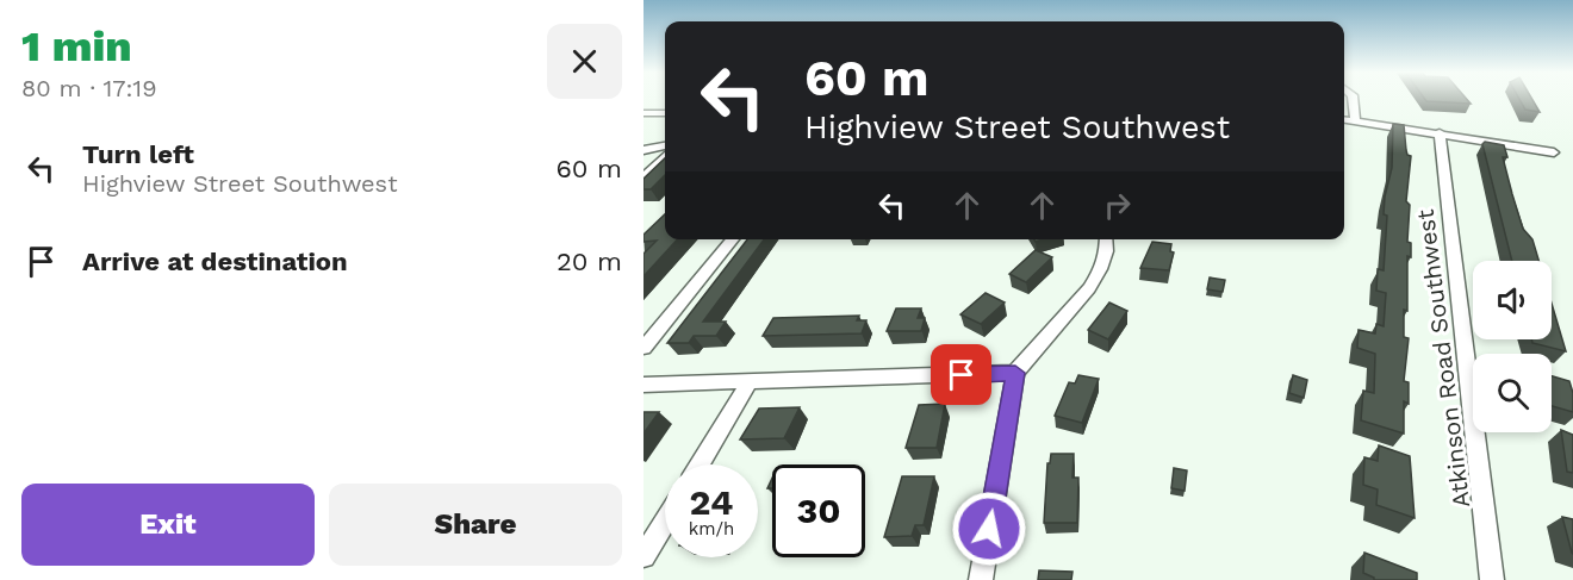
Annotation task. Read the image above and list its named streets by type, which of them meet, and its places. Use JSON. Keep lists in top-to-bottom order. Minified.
{"streets":{"street":["Atkinson Road Southwest"]},"page":{"heading":["1 min","80 m · 17:19"],"turn":["60 m","Highview Street Southwest"],"list":[{"name":"Turn left","note":"Highview Street Southwest","value":"60 m"},{"name":"Arrive at destination","value":"20 m"}],"speed":"24 km/h","limit":"30","buttons":["Exit","Share"]}}
